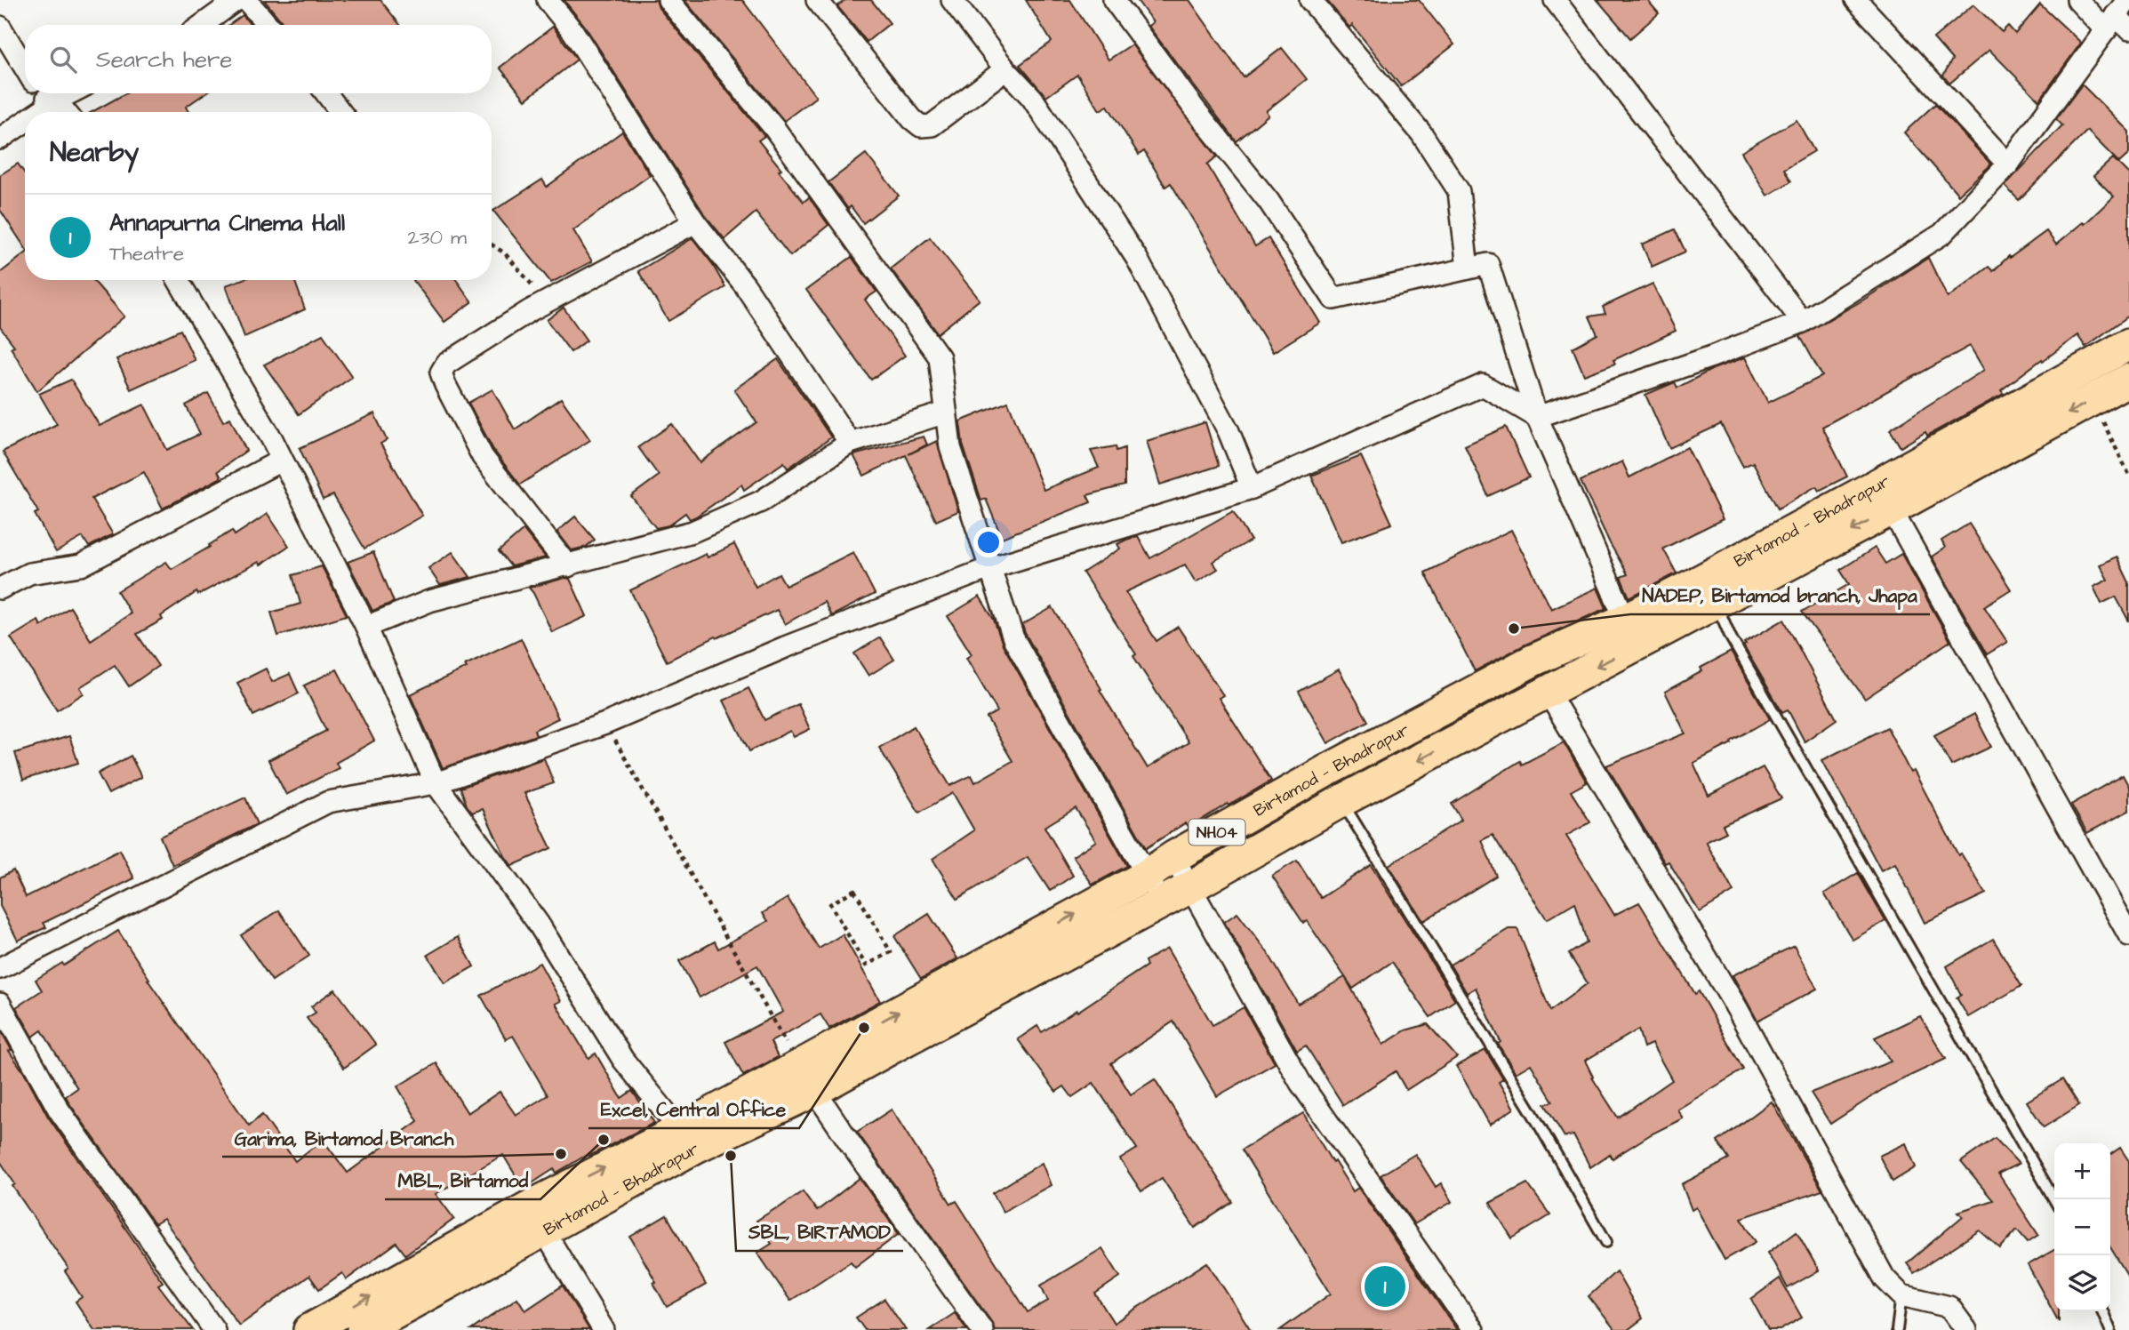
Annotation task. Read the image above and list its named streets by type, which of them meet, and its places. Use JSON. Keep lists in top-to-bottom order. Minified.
{"streets":{"main road":["Birtamod — Bhadrapur","NH04"]},"places":["NADEP, Birtamod branch, Jhapa","Excel, Central Office","MBL, Birtamod","Garima, Birtamod Branch","SBL, BIRTAMOD"],"page":{"search":"Search here","heading":"Nearby","list":[{"mark":"1","name":"Annapurna CInema Hall","note":"Theatre","value":"230 m"}],"map_buttons":["+","−"],"pins":"1"}}
